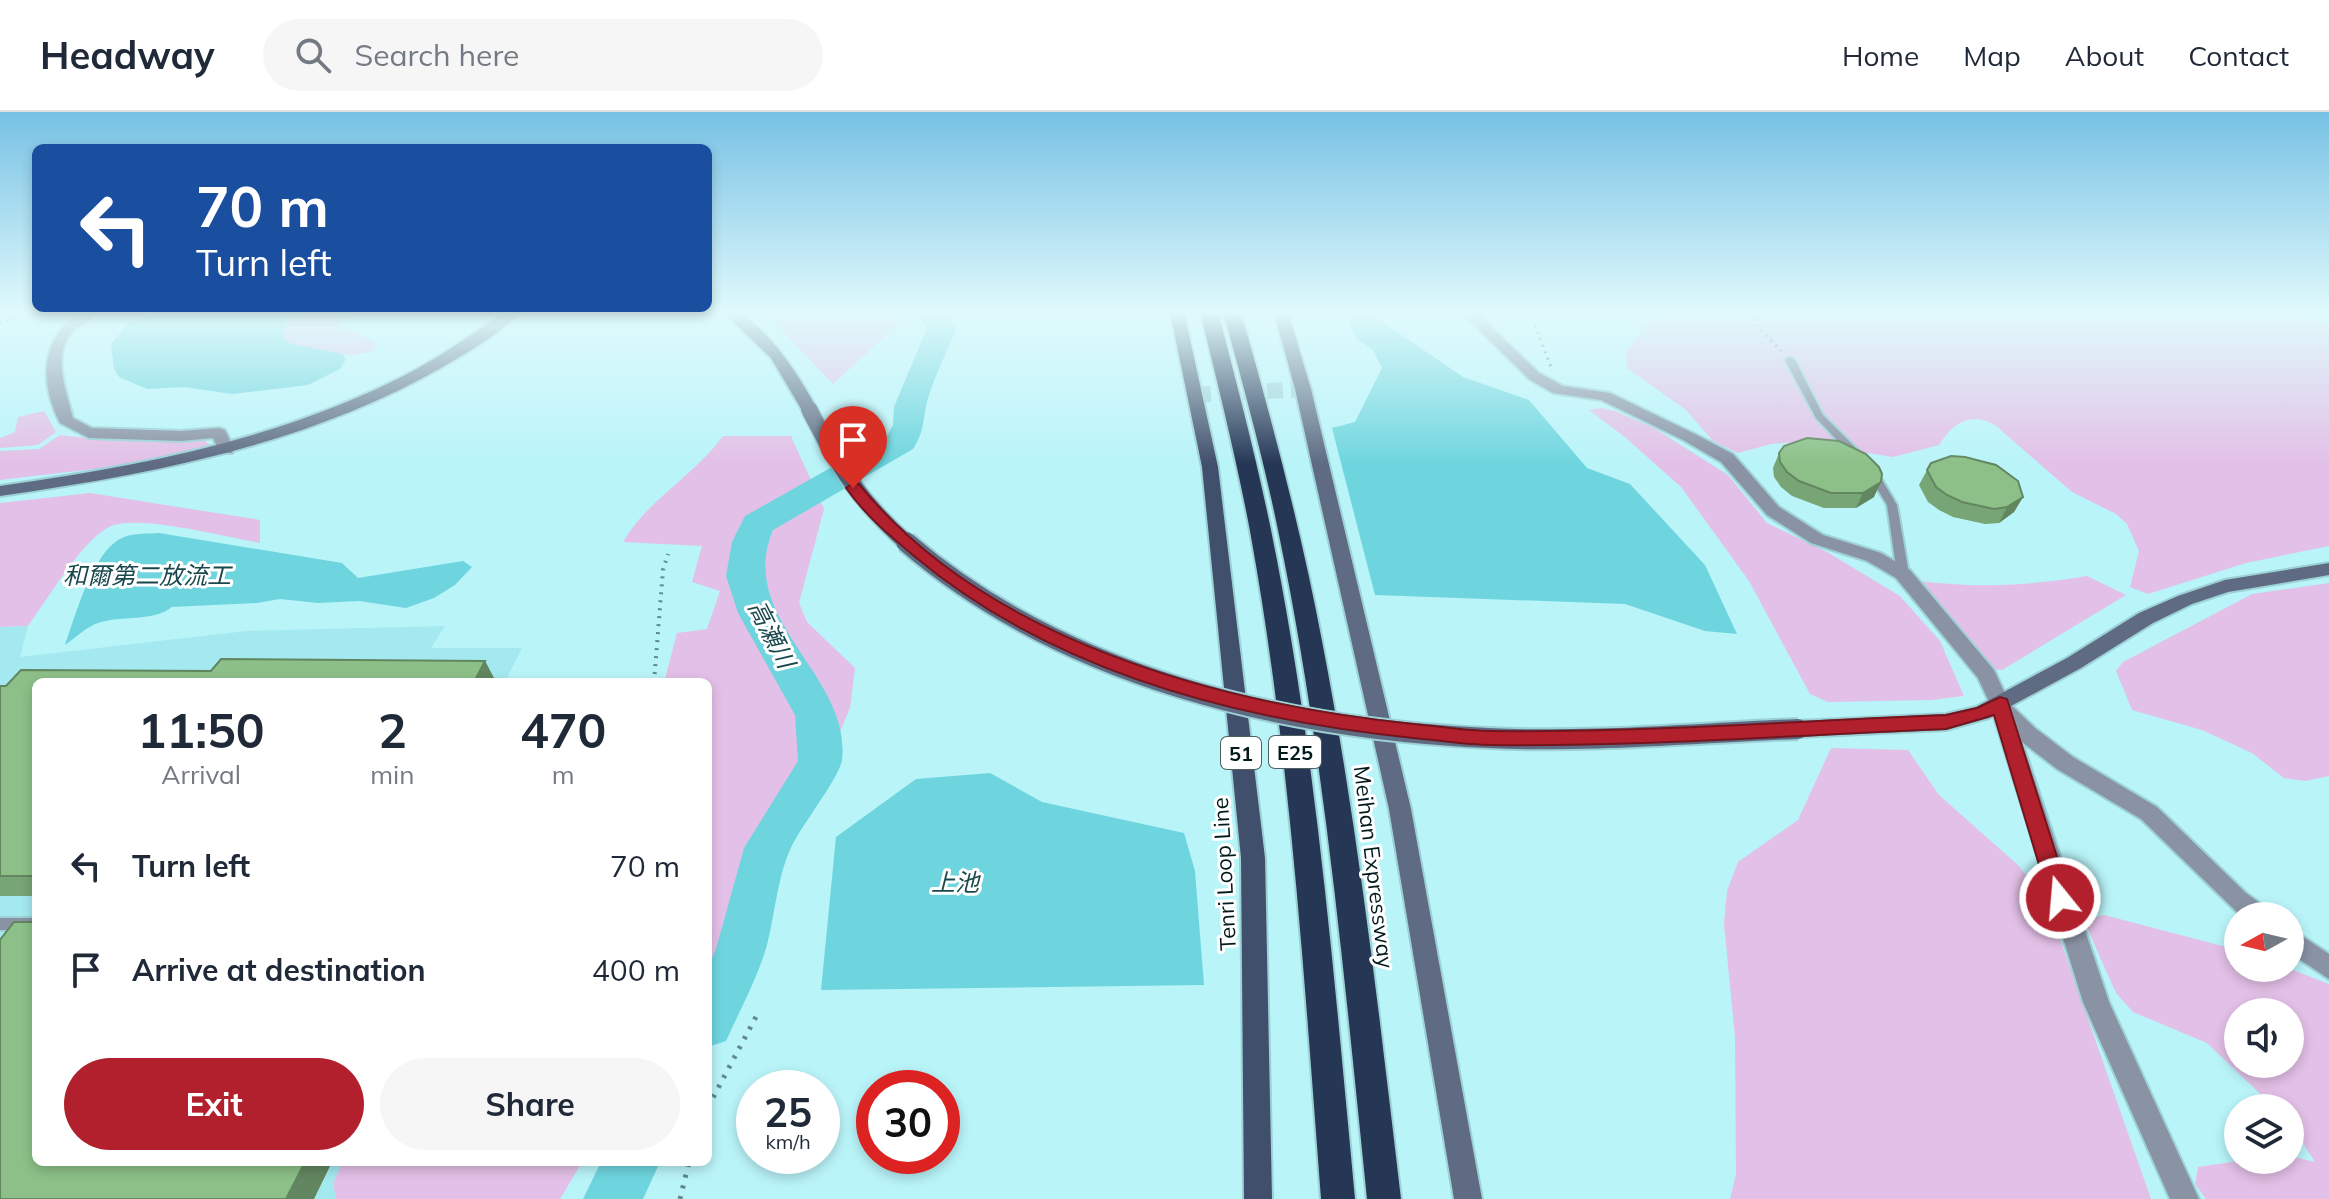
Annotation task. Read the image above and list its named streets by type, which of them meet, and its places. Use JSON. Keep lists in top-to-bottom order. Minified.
{"streets":{"highway":["E25","Meihan Expressway"],"main road":["51","Tenri Loop Line"]},"water":["和爾第二放流工","高瀬川","上池"],"north":"left","page":{"header":"Headway","search":"Search here","nav":["Home","Map","About","Contact"],"turn":["70 m","Turn left"],"eta":["11:50","Arrival","2","min","470","m"],"list":[{"name":"Turn left","value":"70 m"},{"name":"Arrive at destination","value":"400 m"}],"buttons":["Exit","Share"],"speed":"25 km/h","limit":"30"}}
